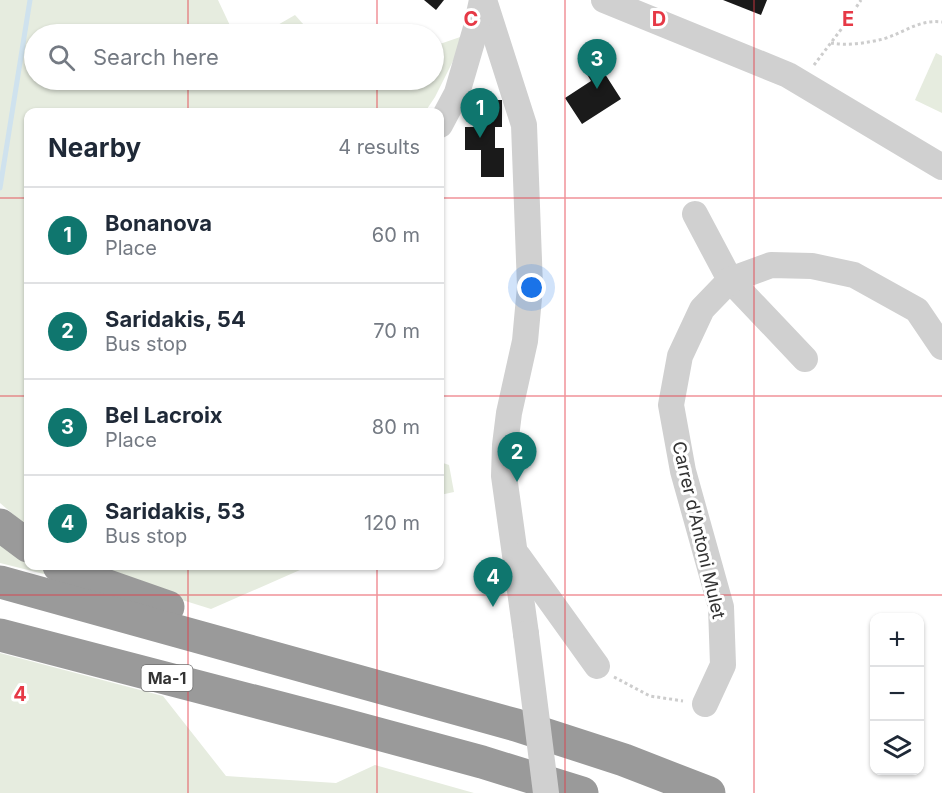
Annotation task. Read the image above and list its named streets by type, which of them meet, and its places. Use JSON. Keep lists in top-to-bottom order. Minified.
{"streets":{"highway":["Ma-1"],"street":["Carrer d'Antoni Mulet"]},"page":{"search":"Search here","pins":["3","1","2","4"],"heading":["Nearby","4 results"],"list":[{"mark":"1","name":"Bonanova","note":"Place","value":"60 m"},{"mark":"2","name":"Saridakis, 54","note":"Bus stop","value":"70 m"},{"mark":"3","name":"Bel Lacroix","note":"Place","value":"80 m"},{"mark":"4","name":"Saridakis, 53","note":"Bus stop","value":"120 m"}],"map_buttons":["+","−"]},"grid":{"columns":["C","D","E"],"rows":["4"]}}
